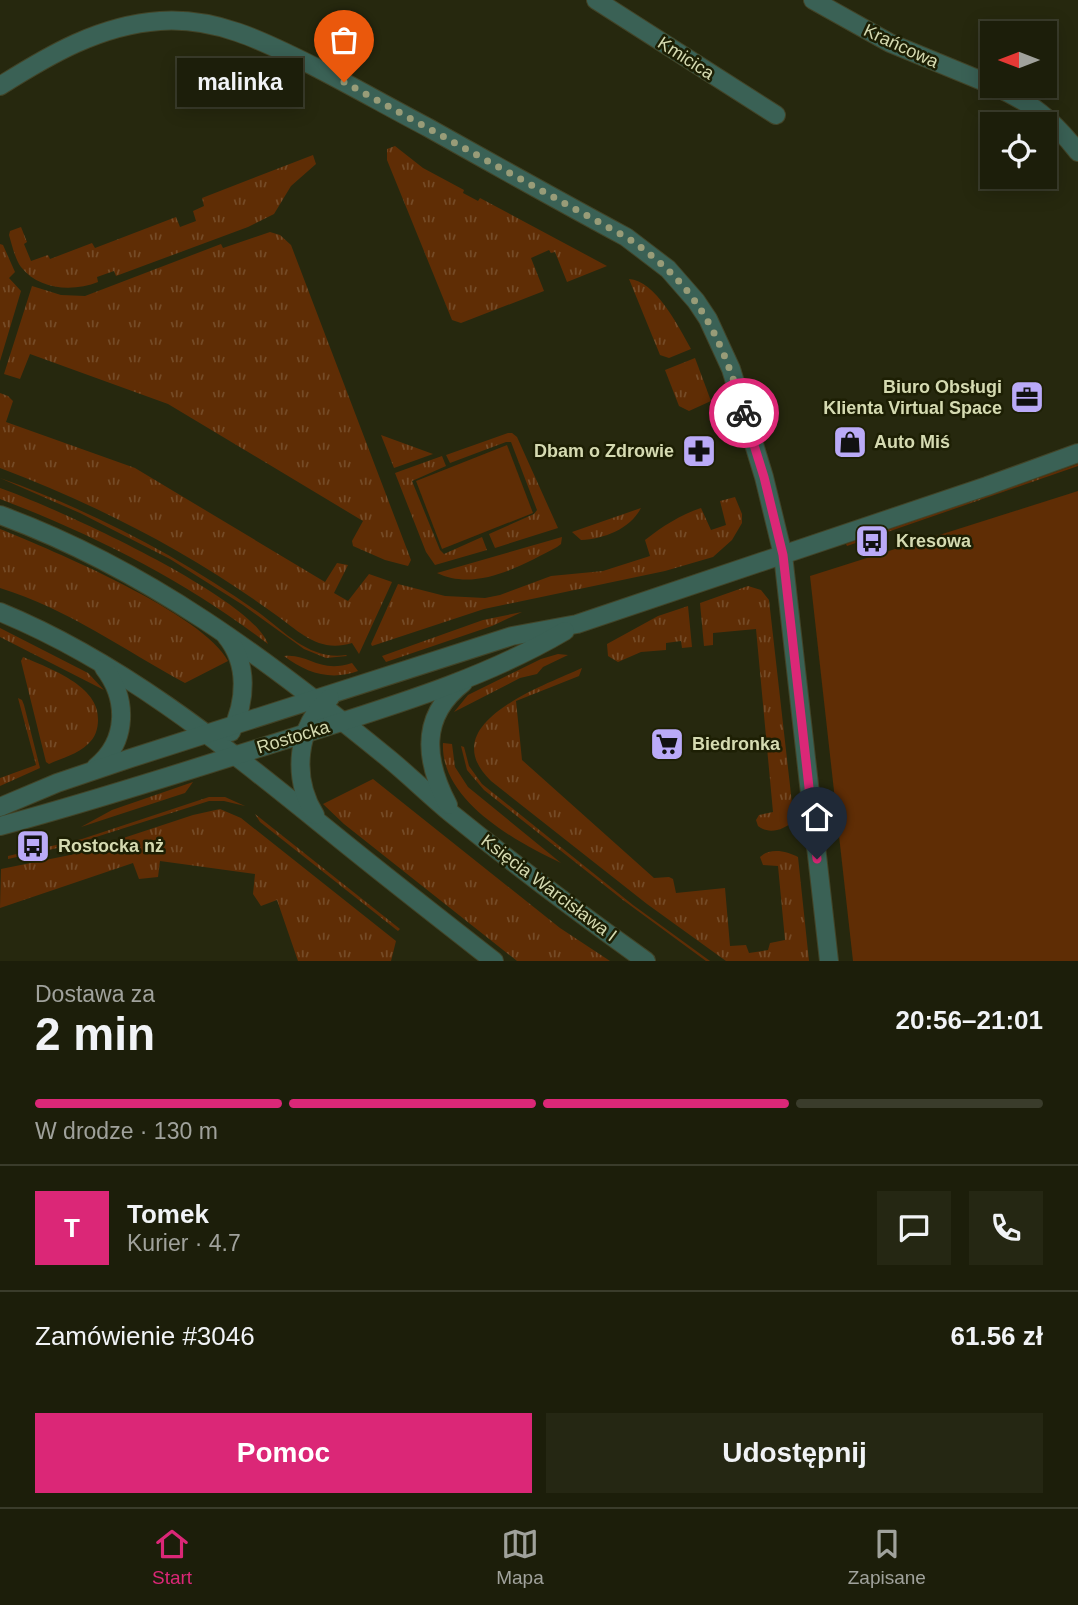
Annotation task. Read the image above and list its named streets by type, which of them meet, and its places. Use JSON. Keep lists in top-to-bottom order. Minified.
{"streets":{"street":["Krańcowa","Kmicica","Rostocka","Księcia Warcisława I"]},"crossings":[["Rostocka","Księcia Warcisława I"]],"places":{"other":["malinka"],"office":["Biuro Obsługi Klienta Virtual Space"],"shop":["Auto Miś"],"pharmacy":["Dbam o Zdrowie"],"bus stop":["Kresowa","Rostocka nż"],"supermarket":["Biedronka"]},"north":"left","page":{"bubble":"malinka","heading":["2 min","Dostawa za","20:56–21:01"],"panel":["Tomek","Kurier · 4.7","Zamówienie #3046","61.56 zł"],"bar":"W drodze · 130 m","round":"T","buttons":["Pomoc","Udostępnij"],"tabs":["Start","Mapa","Zapisane"]}}
